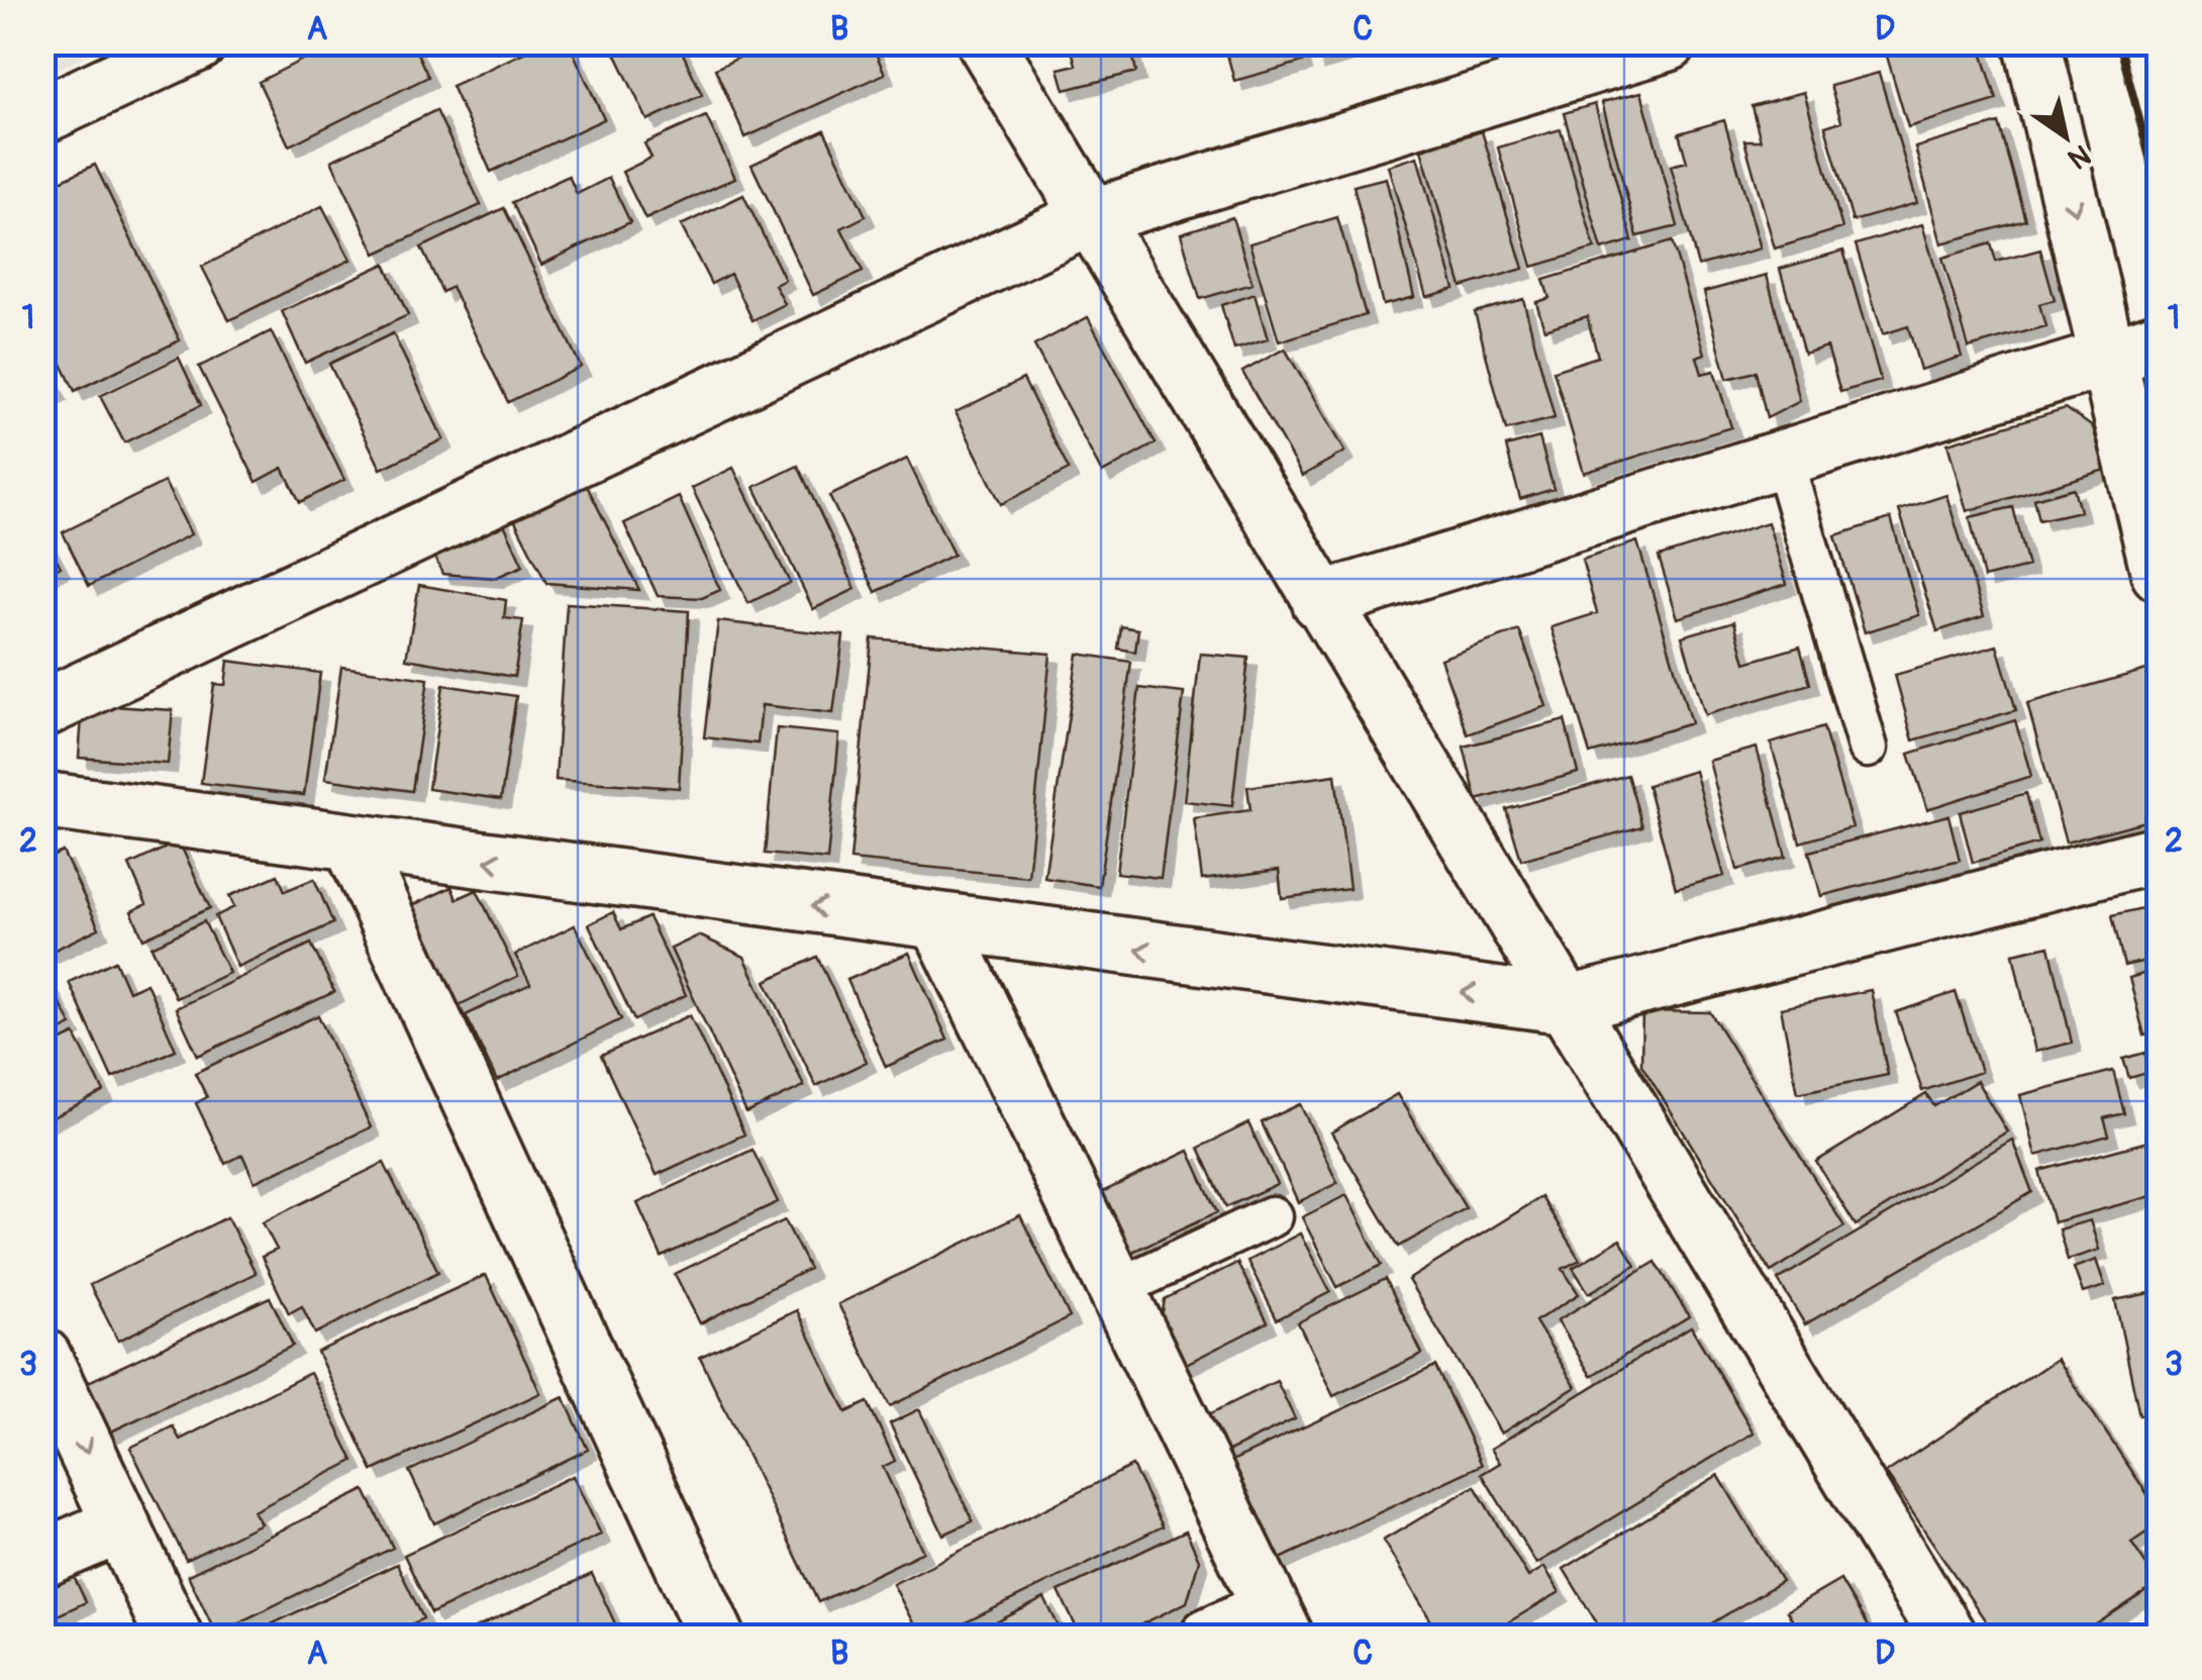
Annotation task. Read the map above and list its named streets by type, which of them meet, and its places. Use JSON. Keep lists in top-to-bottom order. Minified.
{"north":"bottom right","grid":{"columns":["A","B","C","D"],"rows":["1","2","3"]}}
